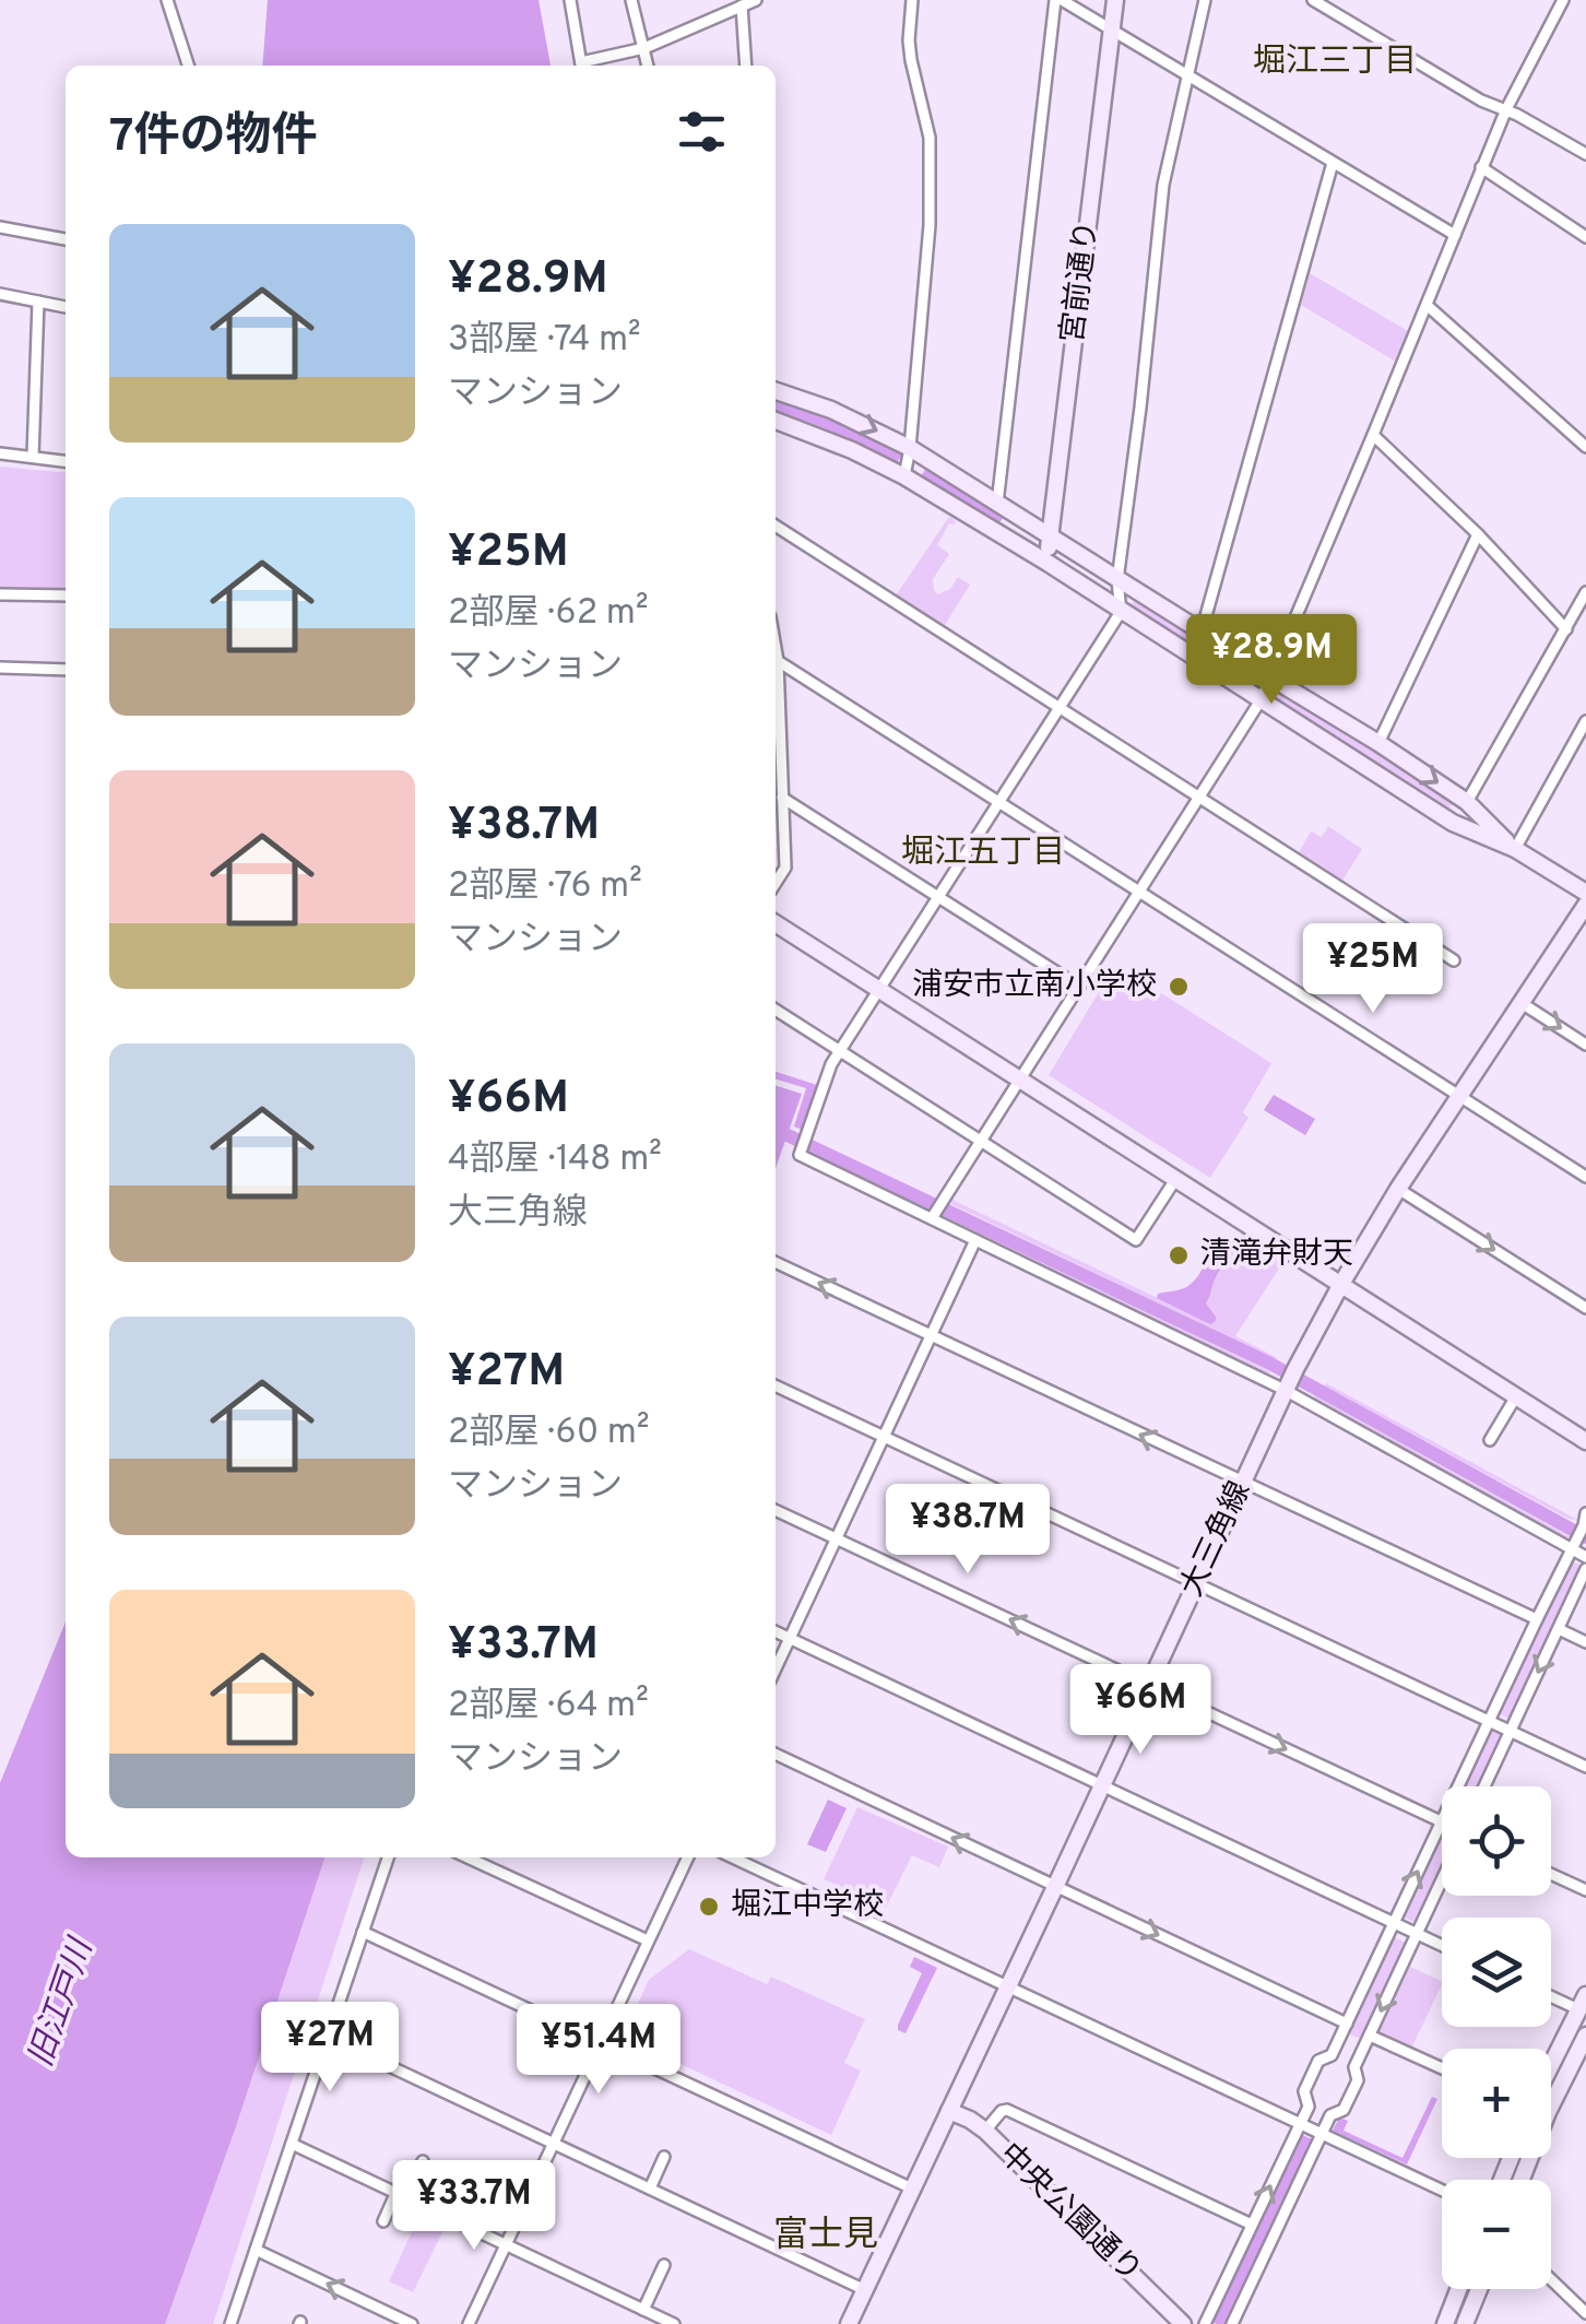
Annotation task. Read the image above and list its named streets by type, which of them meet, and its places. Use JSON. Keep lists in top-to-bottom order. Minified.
{"streets":{"street":["宮前通り","大三角線","中央公園通り"]},"crossings":[["大三角線","中央公園通り"]],"districts":["堀江三丁目","堀江五丁目","富士見"],"water":["旧江戸川"],"places":["浦安市立南小学校","清滝弁財天","堀江中学校"],"page":{"heading":"7件の物件","list":[{"name":"¥28.9M","note":"3部屋 · 74 m² · マンション"},{"name":"¥25M","note":"2部屋 · 62 m² · マンション"},{"name":"¥38.7M","note":"2部屋 · 76 m² · マンション"},{"name":"¥66M","note":"4部屋 · 148 m² · 大三角線"},{"name":"¥27M","note":"2部屋 · 60 m² · マンション"},{"name":"¥33.7M","note":"2部屋 · 64 m² · マンション"}],"price":["¥28.9M","¥25M","¥38.7M","¥66M","¥27M","¥51.4M","¥33.7M"],"map_buttons":["+","−"]}}
